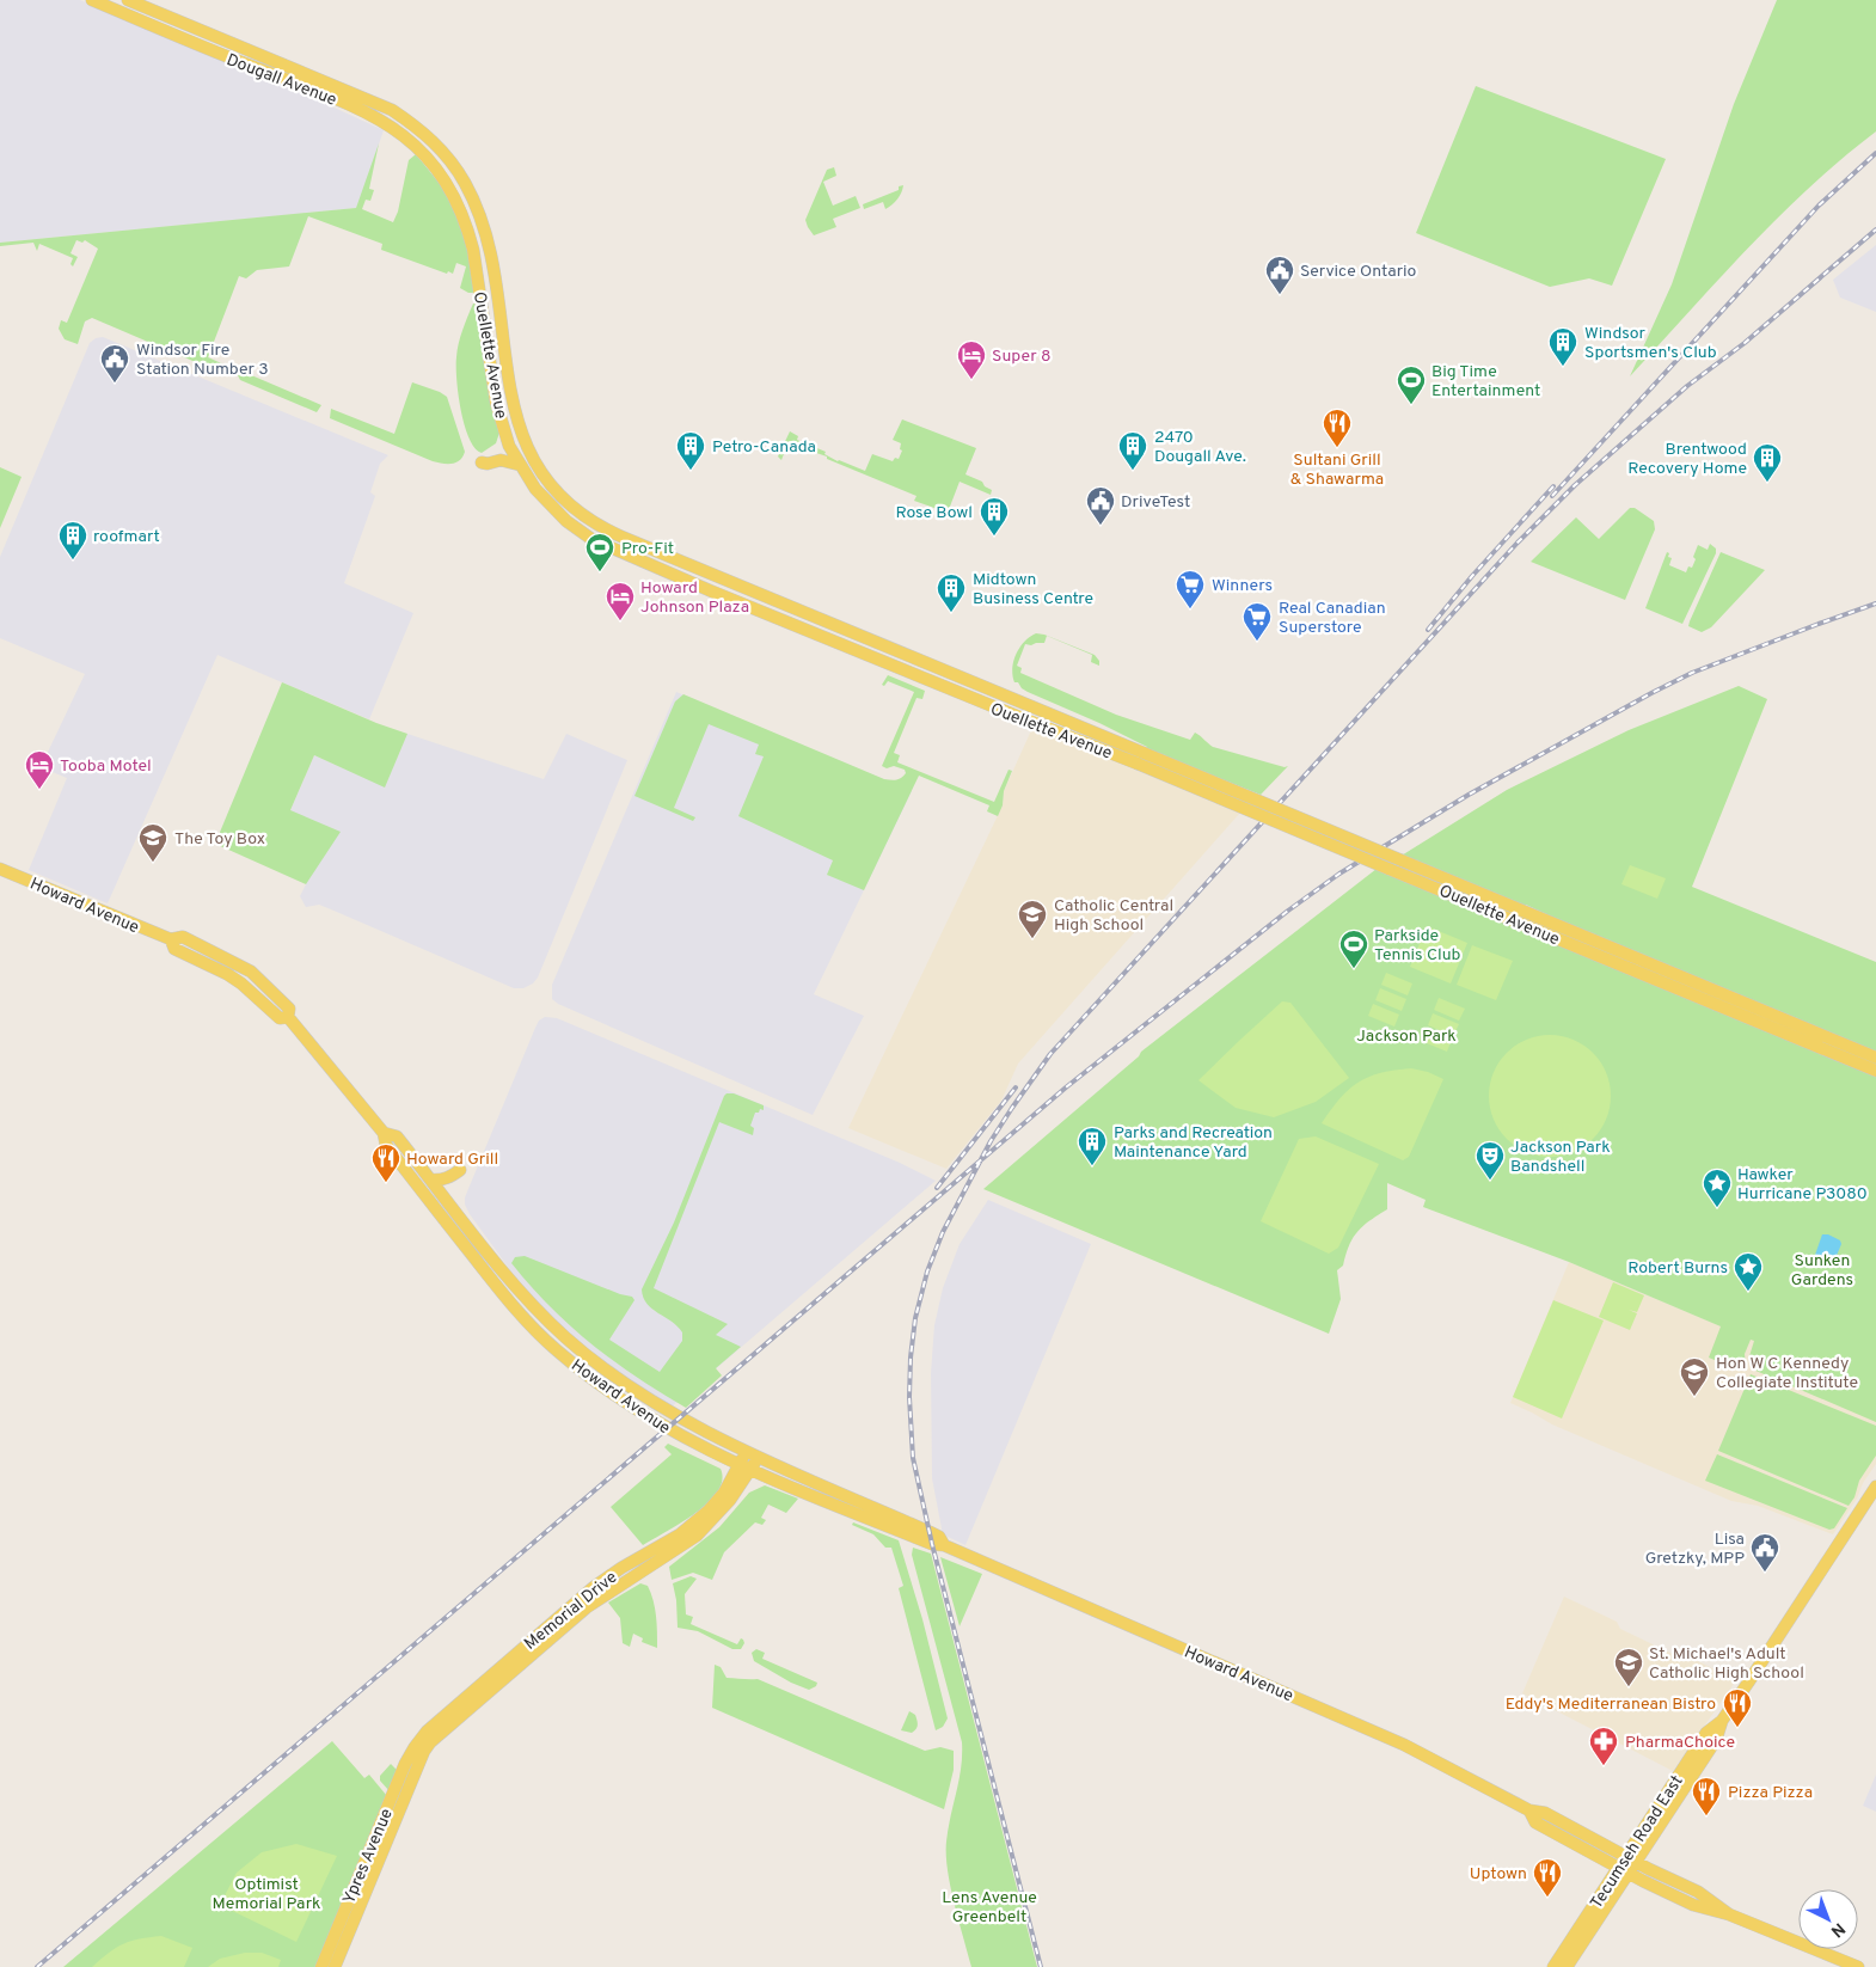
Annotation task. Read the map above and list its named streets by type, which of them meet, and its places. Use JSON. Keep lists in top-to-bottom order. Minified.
{"streets":{"main road":["Dougall Avenue","Ouellette Avenue","Howard Avenue","Memorial Drive","Tecumseh Road East","Ypres Avenue"]},"crossings":[["Dougall Avenue","Ouellette Avenue"],["Howard Avenue","Memorial Drive"],["Howard Avenue","Tecumseh Road East"],["Memorial Drive","Ypres Avenue"]],"parks":["Jackson Park","Sunken Gardens","Optimist Memorial Park","Lens Avenue Greenbelt"],"places":{"public building":["Service Ontario","Windsor Fire Station Number 3","DriveTest","Lisa Gretzky, MPP"],"building":["Windsor Sportsmen's Club","Petro-Canada","2470 Dougall Ave.","Brentwood Recovery Home","Rose Bowl","roofmart","Midtown Business Centre","Parks and Recreation Maintenance Yard"],"hotel":["Super 8","Howard Johnson Plaza","Tooba Motel"],"sports":["Big Time Entertainment","Pro-Fit","Parkside Tennis Club"],"restaurant":["Sultani Grill & Shawarma","Howard Grill","Eddy's Mediterranean Bistro","Pizza Pizza","Uptown"],"supermarket":["Winners","Real Canadian Superstore"],"school or university":["The Toy Box","Catholic Central High School","Hon W C Kennedy Collegiate Institute","St. Michael's Adult Catholic High School"],"theatre":["Jackson Park Bandshell"],"place":["Hawker Hurricane P3080","Robert Burns"],"pharmacy":["PharmaChoice"]},"north":"bottom right"}
